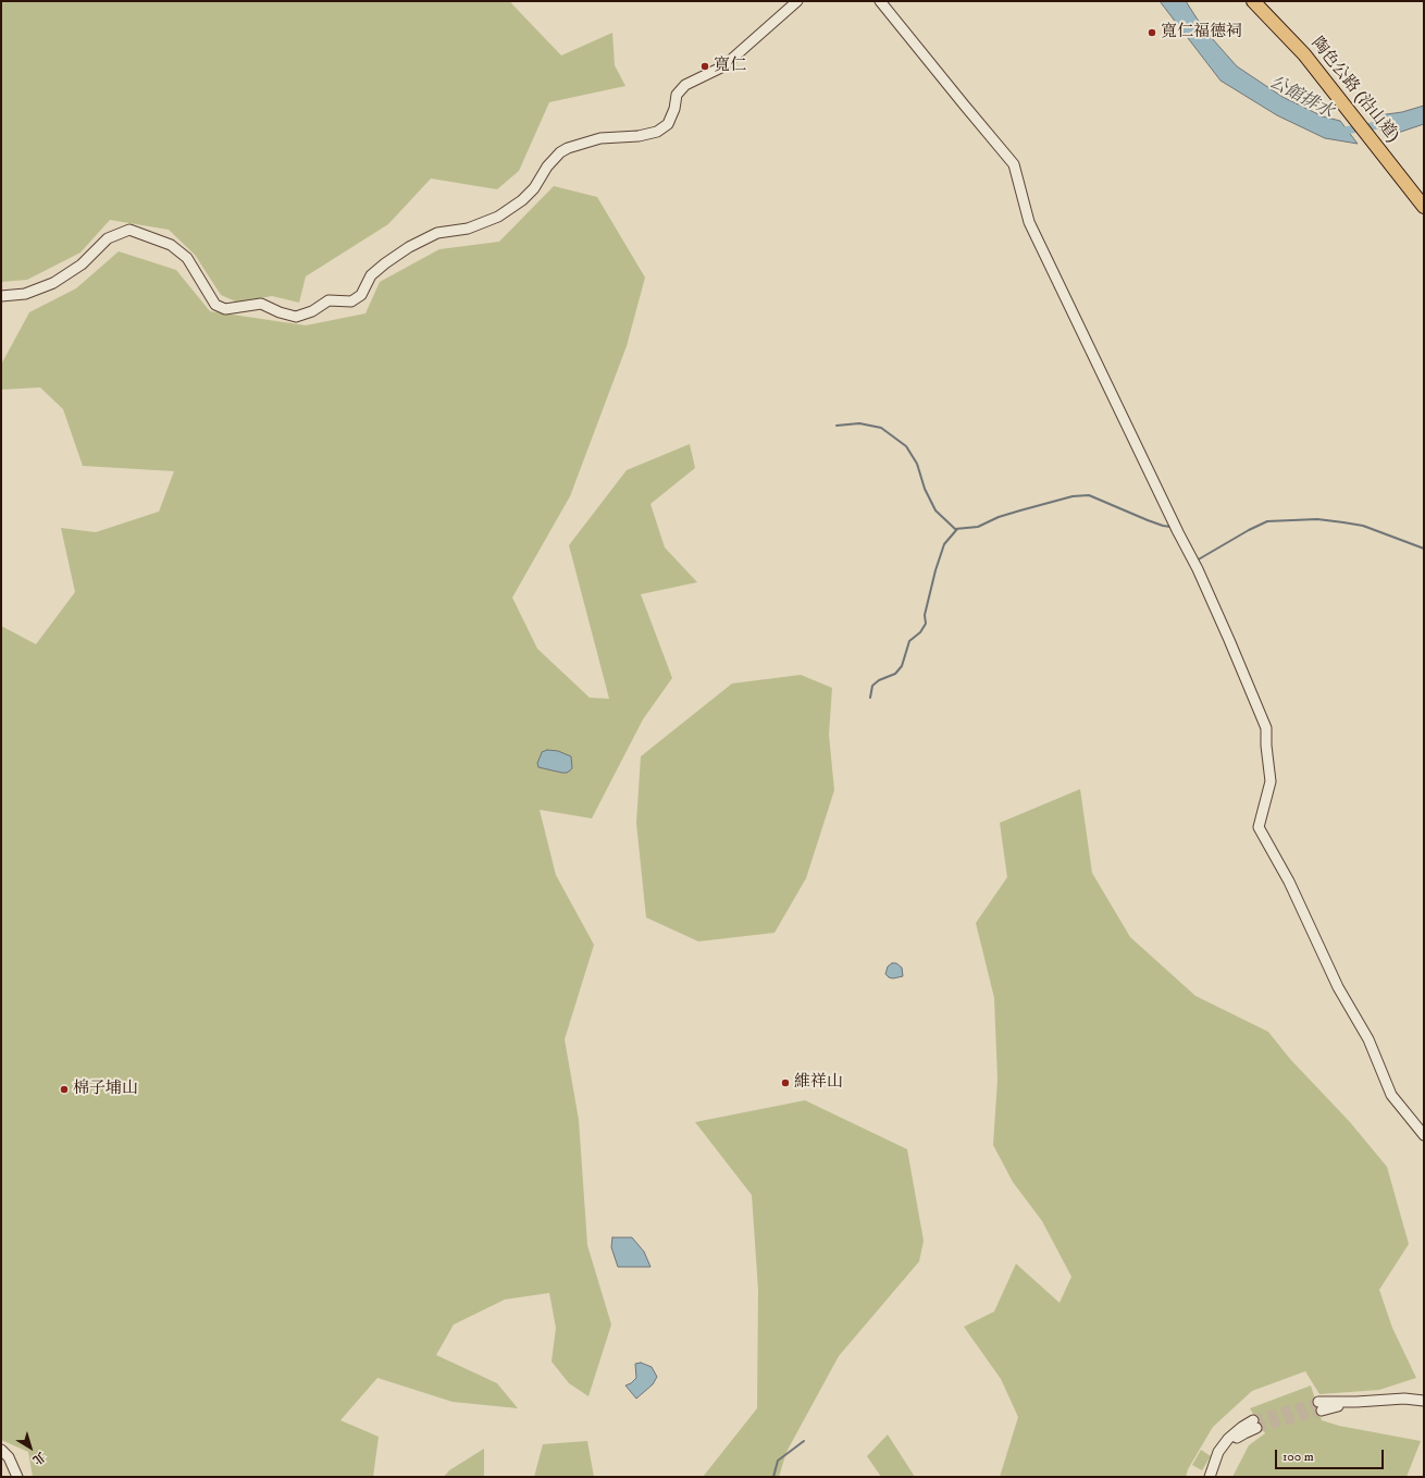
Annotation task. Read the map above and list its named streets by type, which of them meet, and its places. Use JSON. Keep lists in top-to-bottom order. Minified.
{"streets":{"main road":["陶色公路 (沿山道)"]},"water":["公館排水"],"places":["寬仁福德祠","寬仁","維祥山","棉子埔山"],"scale_bar":"100 m","north":"bottom right"}
